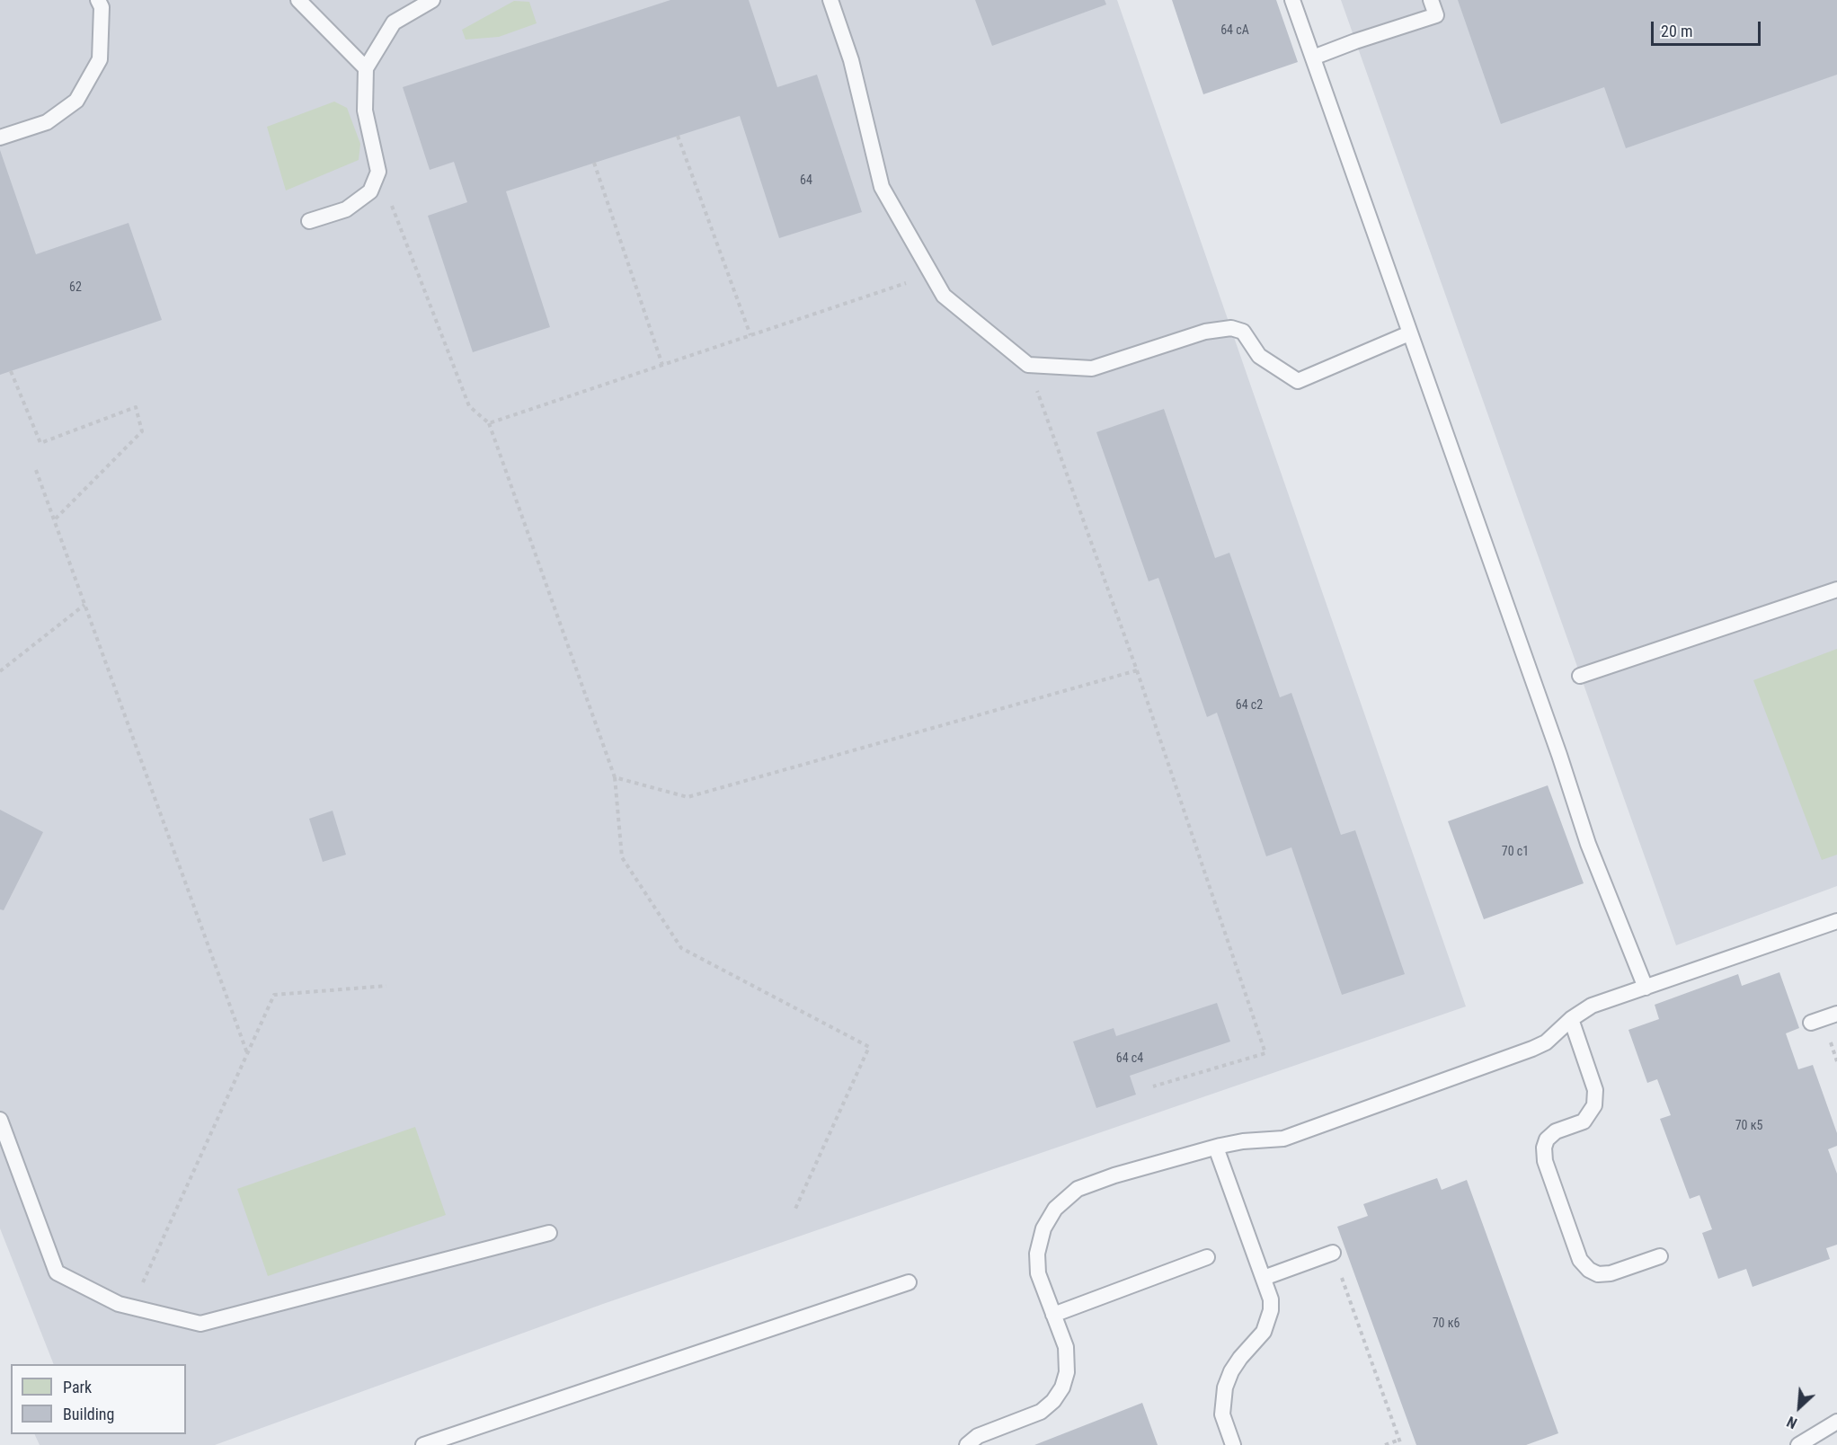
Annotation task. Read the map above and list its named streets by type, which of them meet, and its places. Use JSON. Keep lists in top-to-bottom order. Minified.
{"house_numbers":["64 сА","64","62","64 с2","70 с1","64 с4","70 к5","70 к6"],"legend":["Park","Building"],"scale_bar":"20 m","north":"bottom left"}
